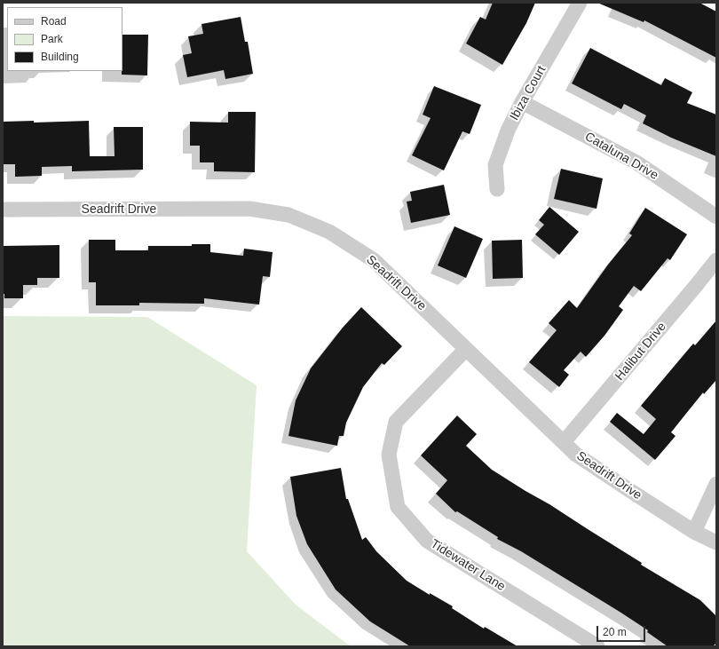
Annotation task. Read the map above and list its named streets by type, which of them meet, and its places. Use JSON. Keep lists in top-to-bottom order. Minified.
{"streets":{"street":["Ibiza Court","Cataluna Drive","Seadrift Drive","Halibut Drive","Tidewater Lane"]},"crossings":[["Ibiza Court","Cataluna Drive"],["Seadrift Drive","Halibut Drive"],["Seadrift Drive","Tidewater Lane"]],"legend":["Road","Park","Building"],"scale_bar":"20 m"}
